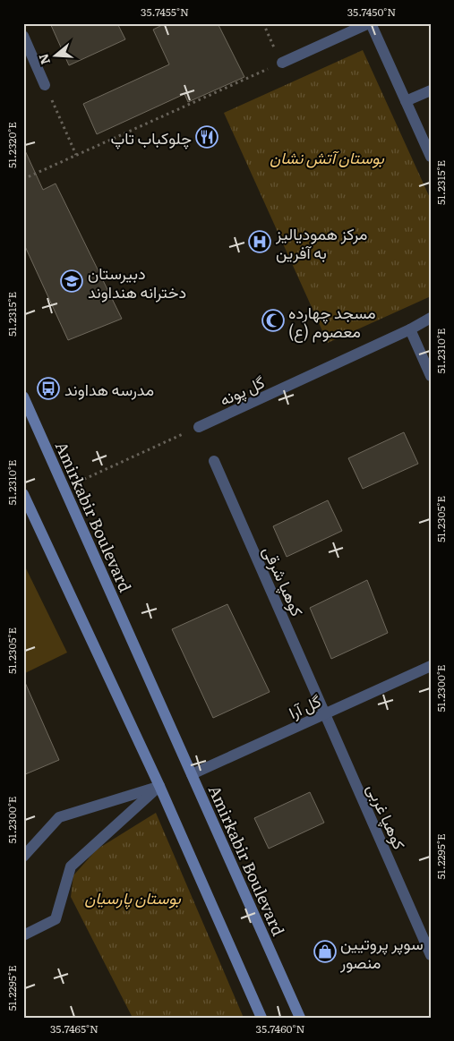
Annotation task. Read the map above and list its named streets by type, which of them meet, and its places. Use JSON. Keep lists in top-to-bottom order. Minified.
{"streets":{"main road":["Amirkabir Boulevard"],"street":["گل پونه","کوهپا شرقی","گل آرا","کوهپا غربی"]},"crossings":[["Amirkabir Boulevard","گل آرا"],["کوهپا شرقی","گل آرا"],["کوهپا شرقی","کوهپا غربی"],["گل آرا","کوهپا غربی"]],"parks":["بوستان آتش نشان","بوستان پارسیان"],"places":{"restaurant":["چلوکباب تاپ"],"hospital":["مرکز همودیالیز به آفرین"],"school or university":["دبیرستان دخترانه هنداوند"],"mosque":["مسجد چهارده معصوم (ع)"],"bus stop":["مدرسه هداوند"],"shop":["سوپر پروتیین منصور"]},"north":"left","coordinates":["35.7455°N","35.7450°N","51.2320°E","51.2315°E","51.2310°E","51.2305°E","51.2300°E","51.2295°E","35.7465°N","35.7460°N"]}
